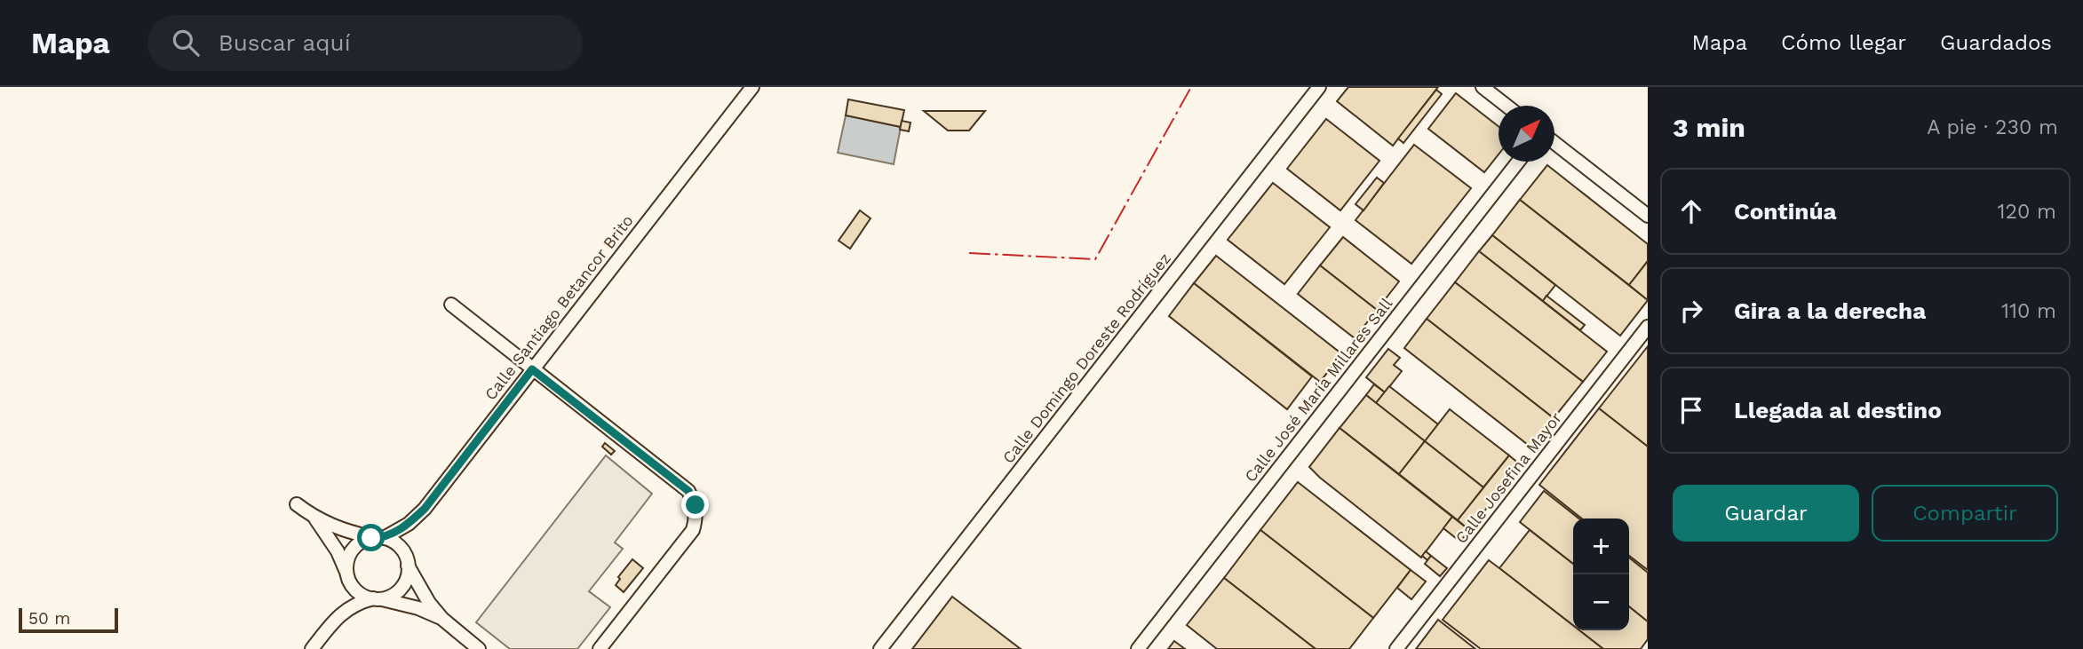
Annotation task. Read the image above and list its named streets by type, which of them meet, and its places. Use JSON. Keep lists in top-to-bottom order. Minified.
{"streets":{"street":["Calle Santiago Betancor Brito","Calle Domingo Doreste Rodríguez","Calle José María Millares Sall","Calle Josefina Mayor"]},"scale_bar":"50 m","north":"top right","page":{"header":"Mapa","search":"Buscar aquí","nav":["Mapa","Cómo llegar","Guardados"],"heading":["3 min","A pie · 230 m"],"list":[["Continúa","120 m"],["Gira a la derecha","110 m"],"Llegada al destino"],"buttons":["Guardar","Compartir"],"map_buttons":["+","−"],"scale":"50 m"}}
